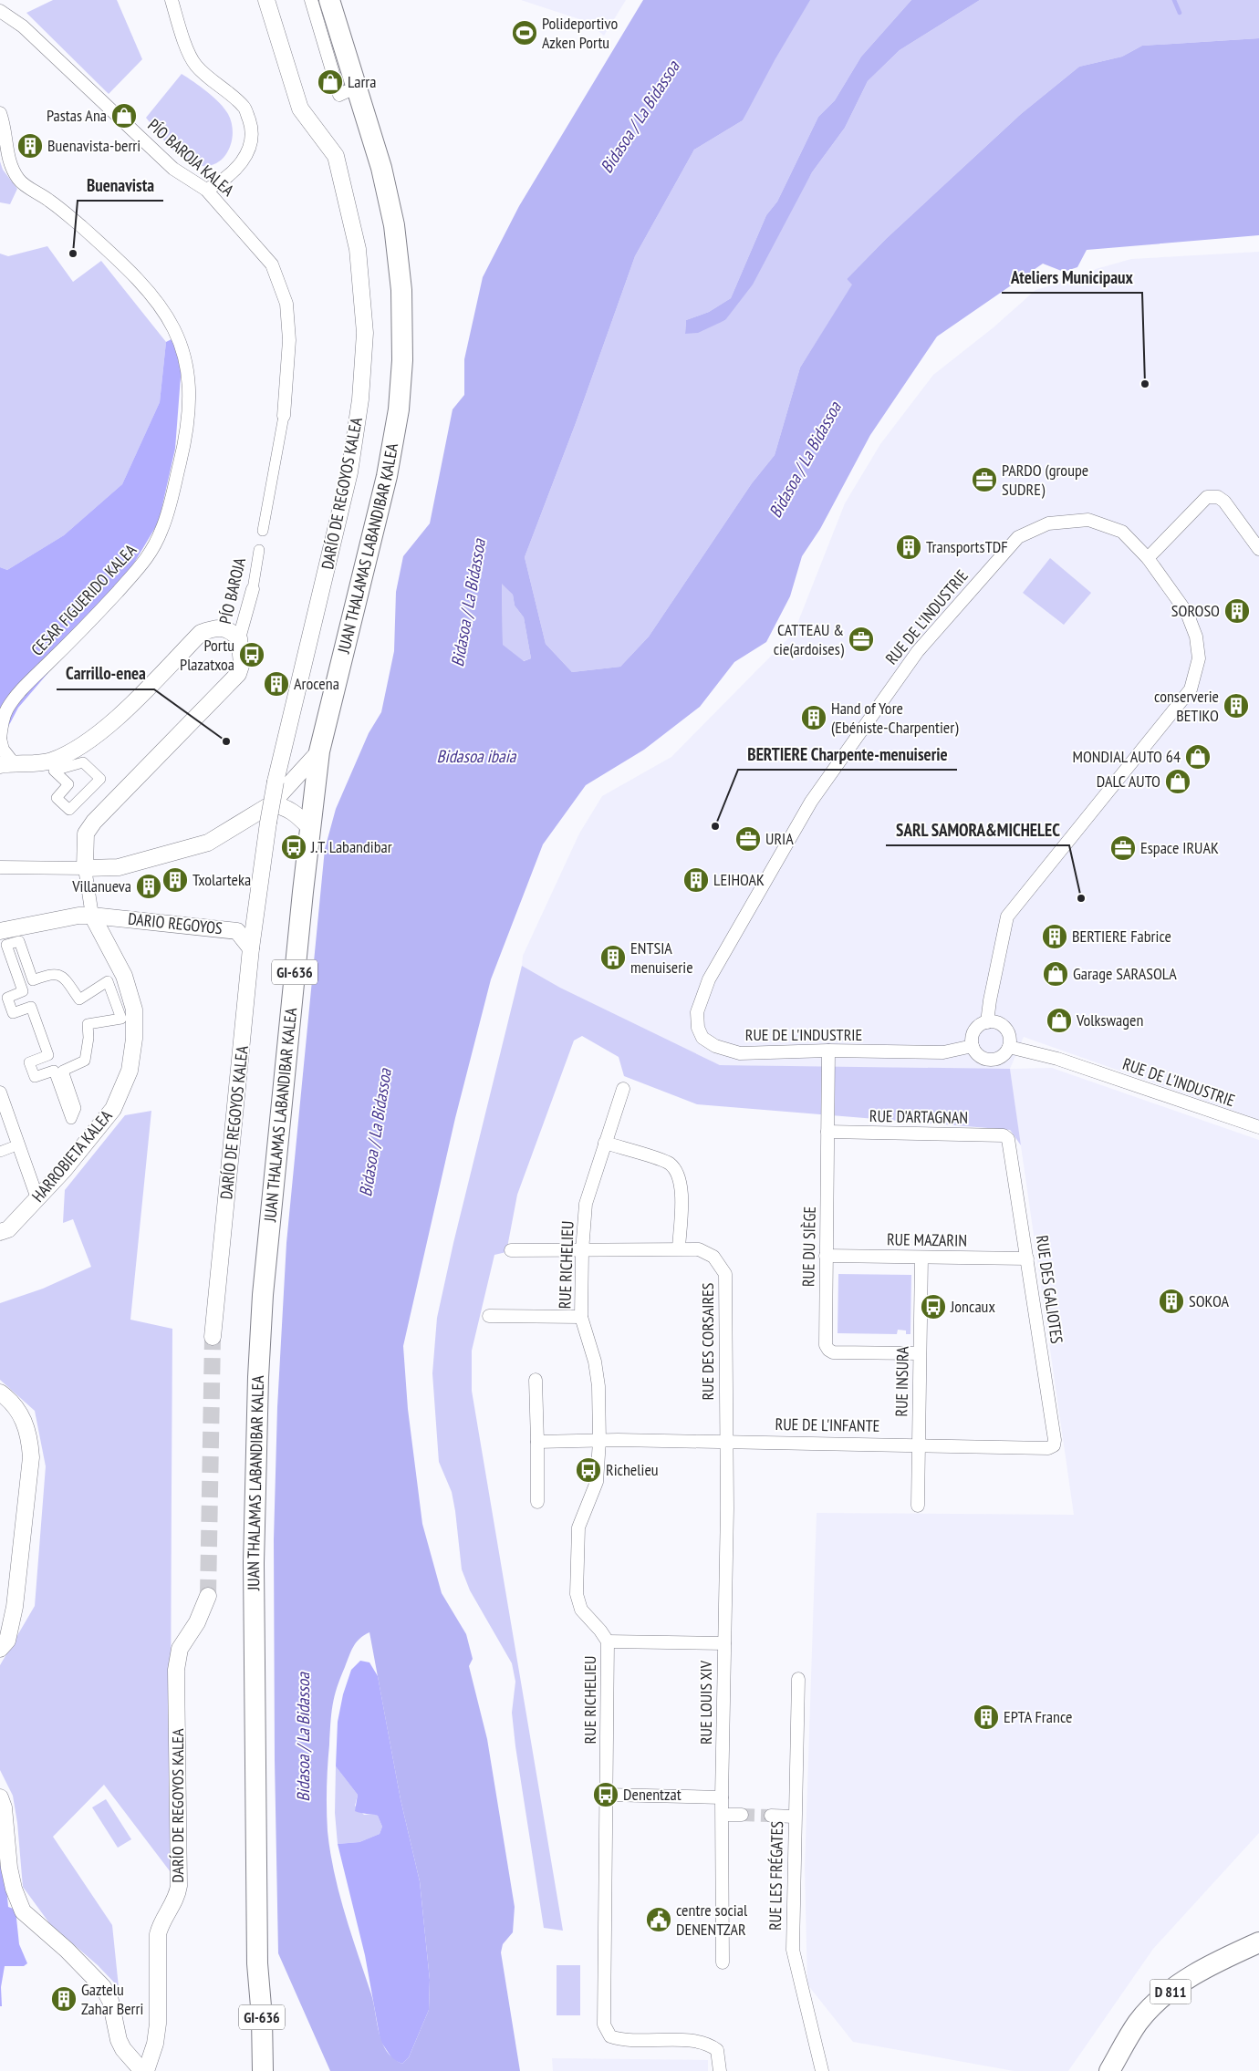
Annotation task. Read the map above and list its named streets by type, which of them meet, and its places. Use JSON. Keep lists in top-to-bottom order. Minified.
{"streets":{"main road":["JUAN THALAMAS LABANDIBAR KALEA","GI-636","D 811"],"street":["PÍO BAROJA KALEA","DARÍO DE REGOYOS KALEA","PÍO BAROJA","CESAR FIGUERIDO KALEA","RUE DE L'INDUSTRIE","DARIO REGOYOS","RUE D'ARTAGNAN","HARROBIETA KALEA","RUE MAZARIN","RUE DU SIÈGE","RUE RICHELIEU","RUE DES GALIOTES","RUE DES CORSAIRES","RUE INSURA","RUE DE L'INFANTE","RUE LOUIS XIV","RUE LES FRÉGATES"]},"crossings":[["DARÍO DE REGOYOS KALEA","DARIO REGOYOS"],["RUE DE L'INDUSTRIE","RUE DU SIÈGE"],["DARIO REGOYOS","HARROBIETA KALEA"],["RUE D'ARTAGNAN","RUE DU SIÈGE"],["RUE D'ARTAGNAN","RUE DES GALIOTES"],["RUE MAZARIN","RUE DU SIÈGE"],["RUE MAZARIN","RUE DES GALIOTES"],["RUE MAZARIN","RUE INSURA"],["RUE DU SIÈGE","RUE INSURA"],["RUE RICHELIEU","RUE DES CORSAIRES"],["RUE RICHELIEU","RUE DE L'INFANTE"],["RUE DES GALIOTES","RUE DE L'INFANTE"],["RUE DES CORSAIRES","RUE DE L'INFANTE"],["RUE DES CORSAIRES","RUE LOUIS XIV"],["RUE INSURA","RUE DE L'INFANTE"],["RUE DE L'INFANTE","RUE LOUIS XIV"]],"water":["Bidasoa / La Bidassoa","Bidasoa ibaia"],"places":{"sports":["Polideportivo Azken Portu"],"shop":["Larra","Pastas Ana","MONDIAL AUTO 64","DALC AUTO","Garage SARASOLA","Volkswagen"],"building":["Buenavista-berri","TransportsTDF","SOROSO","Arocena","conserverie BETIKO","Hand of Yore (Ebéniste-Charpentier)","Txolarteka","LEIHOAK","Villanueva","BERTIERE Fabrice","ENTSIA menuiserie","SOKOA","EPTA France","Gaztelu Zahar Berri"],"other":["Buenavista","Ateliers Municipaux","Carrillo-enea","BERTIERE Charpente-menuiserie","SARL SAMORA&MICHELEC"],"office":["PARDO (groupe SUDRE)","CATTEAU & cie(ardoises)","URIA","Espace IRUAK"],"bus stop":["Portu Plazatxoa","J.T. Labandibar","Joncaux","Richelieu","Denentzat"],"public building":["centre social DENENTZAR"]}}
